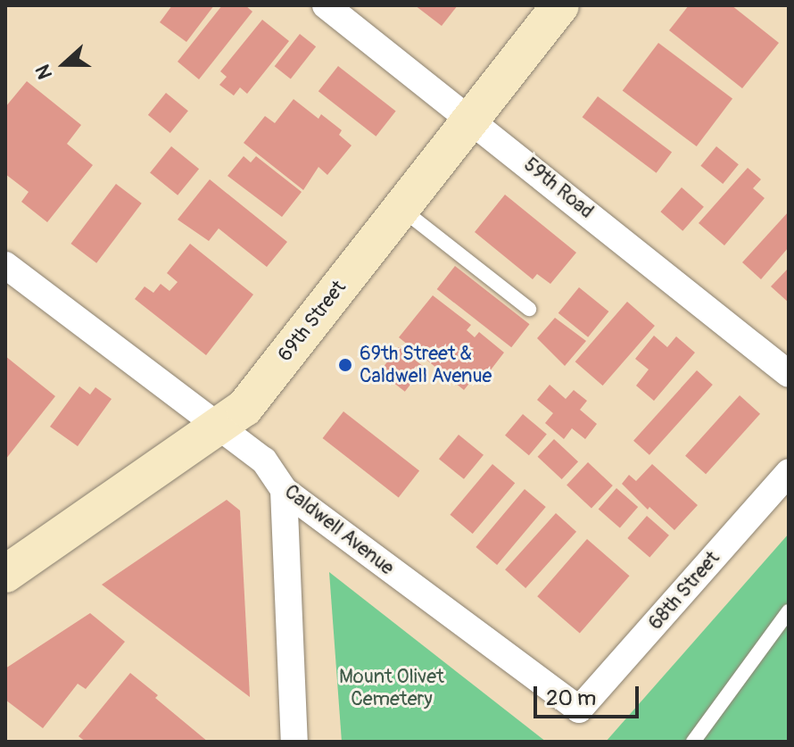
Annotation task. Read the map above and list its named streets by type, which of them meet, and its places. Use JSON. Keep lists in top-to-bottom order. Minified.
{"streets":{"main road":["69th Street"],"street":["59th Road","Caldwell Avenue","68th Street"]},"crossings":[["59th Road","69th Street"],["69th Street","Caldwell Avenue"],["Caldwell Avenue","68th Street"]],"parks":["Mount Olivet Cemetery"],"places":["69th Street & Caldwell Avenue"],"scale_bar":"20 m","north":"left"}
